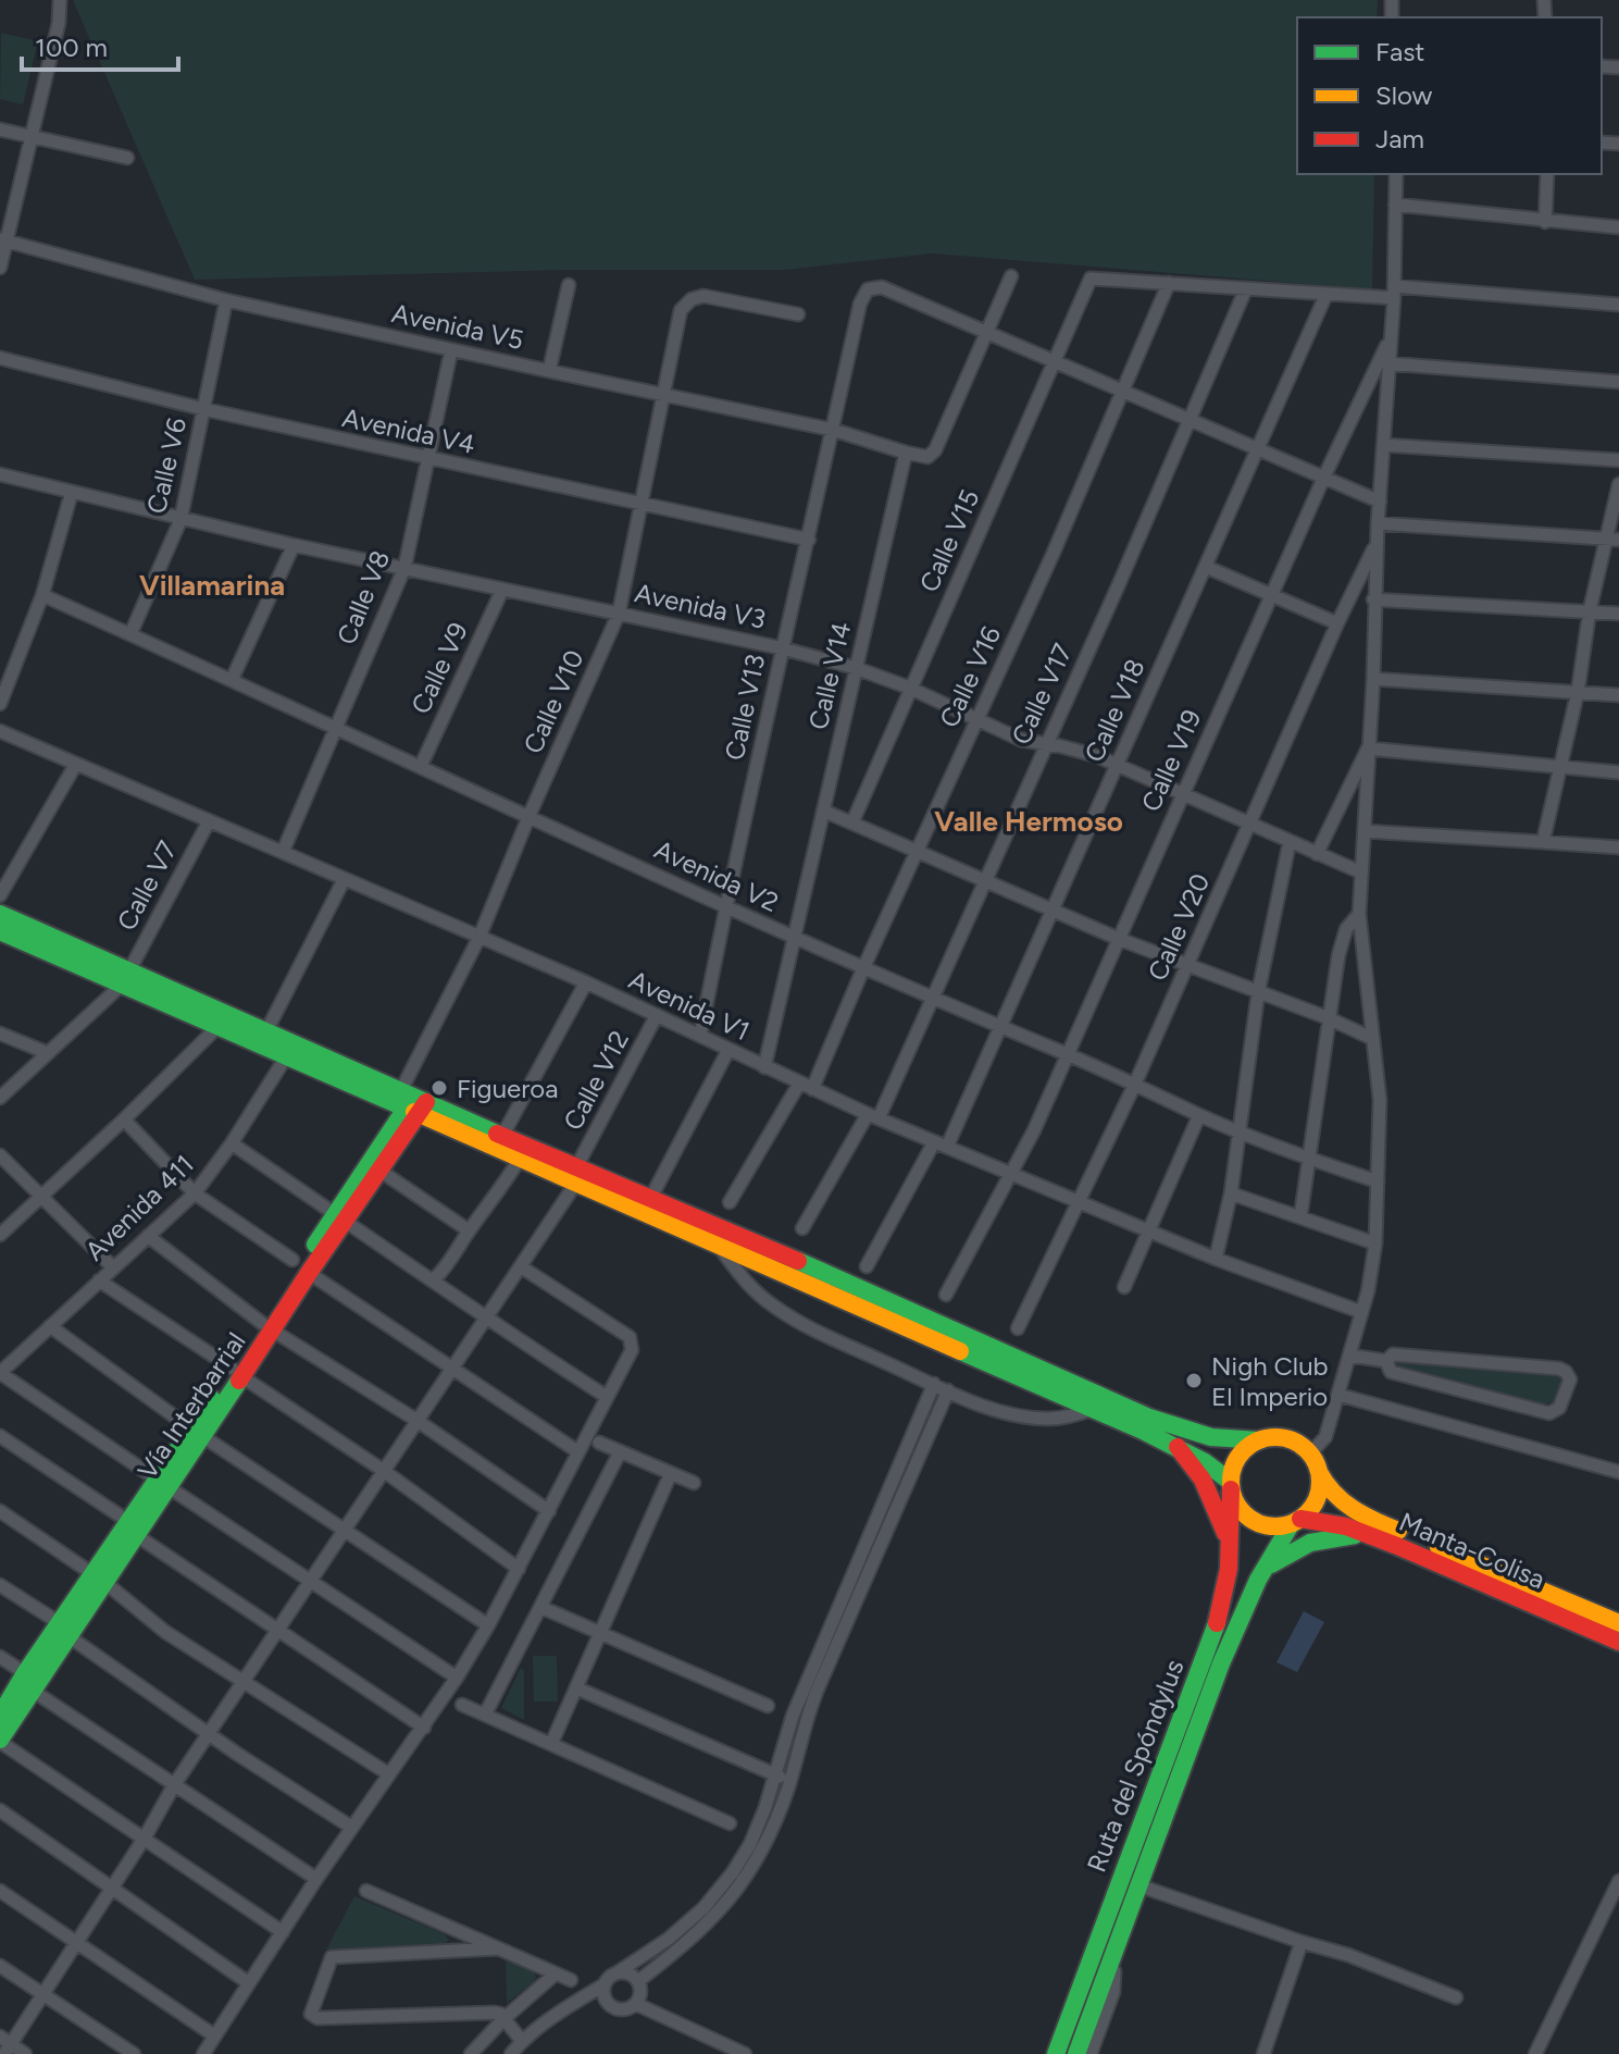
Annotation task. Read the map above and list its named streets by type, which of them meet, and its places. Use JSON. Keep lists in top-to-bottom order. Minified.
{"streets":{"main road":["Vía Interbarrial","Manta-Colisa","Ruta del Spóndylus"],"street":["Avenida V5","Avenida V4","Calle V6","Calle V15","Calle V8","Avenida V3","Calle V9","Calle V14","Calle V16","Calle V17","Calle V10","Calle V13","Calle V18","Calle V19","Avenida V2","Calle V7","Calle V20","Avenida V1","Calle V12","Avenida 411"]},"crossings":[["Avenida V5","Calle V6"],["Avenida V5","Calle V8"],["Avenida V5","Calle V14"],["Avenida V5","Calle V10"],["Avenida V5","Calle V13"],["Avenida V4","Calle V6"],["Avenida V4","Calle V8"],["Avenida V4","Calle V10"],["Avenida V4","Calle V13"],["Calle V6","Avenida V3"],["Calle V6","Avenida V2"],["Calle V15","Avenida V3"],["Calle V15","Calle V16"],["Calle V8","Avenida V3"],["Calle V8","Avenida V2"],["Calle V8","Avenida V1"],["Avenida V3","Calle V9"],["Avenida V3","Calle V14"],["Avenida V3","Calle V16"],["Avenida V3","Calle V17"],["Avenida V3","Calle V10"],["Avenida V3","Calle V13"],["Avenida V3","Calle V18"],["Avenida V3","Calle V19"],["Avenida V3","Calle V20"],["Calle V9","Avenida V2"],["Calle V14","Avenida V2"],["Calle V14","Avenida V1"],["Calle V16","Avenida V2"],["Calle V16","Avenida V1"],["Calle V17","Avenida V2"],["Calle V17","Avenida V1"],["Calle V10","Avenida V2"],["Calle V10","Avenida V1"],["Calle V10","Vía Interbarrial"],["Calle V13","Avenida V2"],["Calle V13","Avenida V1"],["Calle V18","Avenida V2"],["Calle V18","Avenida V1"],["Calle V19","Avenida V2"],["Calle V19","Avenida V1"],["Avenida V2","Calle V20"],["Calle V7","Avenida V1"],["Calle V20","Avenida V1"],["Avenida V1","Calle V12"],["Manta-Colisa","Ruta del Spóndylus"]],"districts":["Villamarina","Valle Hermoso"],"places":["Figueroa","Nigh Club El Imperio"],"legend":["Fast","Slow","Jam"],"scale_bar":"100 m"}
